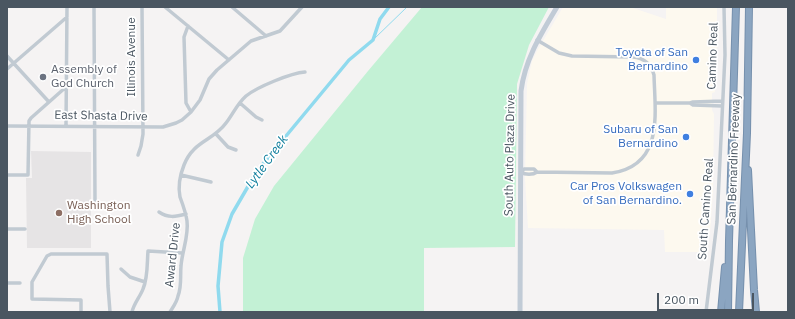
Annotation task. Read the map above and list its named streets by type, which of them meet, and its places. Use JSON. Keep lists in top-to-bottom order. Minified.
{"streets":{"highway":["San Bernardino Freeway"],"street":["Camino Real","Illinois Avenue","East Shasta Drive","South Auto Plaza Drive","South Camino Real","Award Drive"]},"crossings":[["Camino Real","South Camino Real"],["Illinois Avenue","East Shasta Drive"]],"water":["Lytle Creek"],"places":["Toyota of San Bernardino","Assembly of God Church","Subaru of San Bernardino","Car Pros Volkswagen of San Bernardino.","Washington High School"],"scale_bar":"200 m"}
